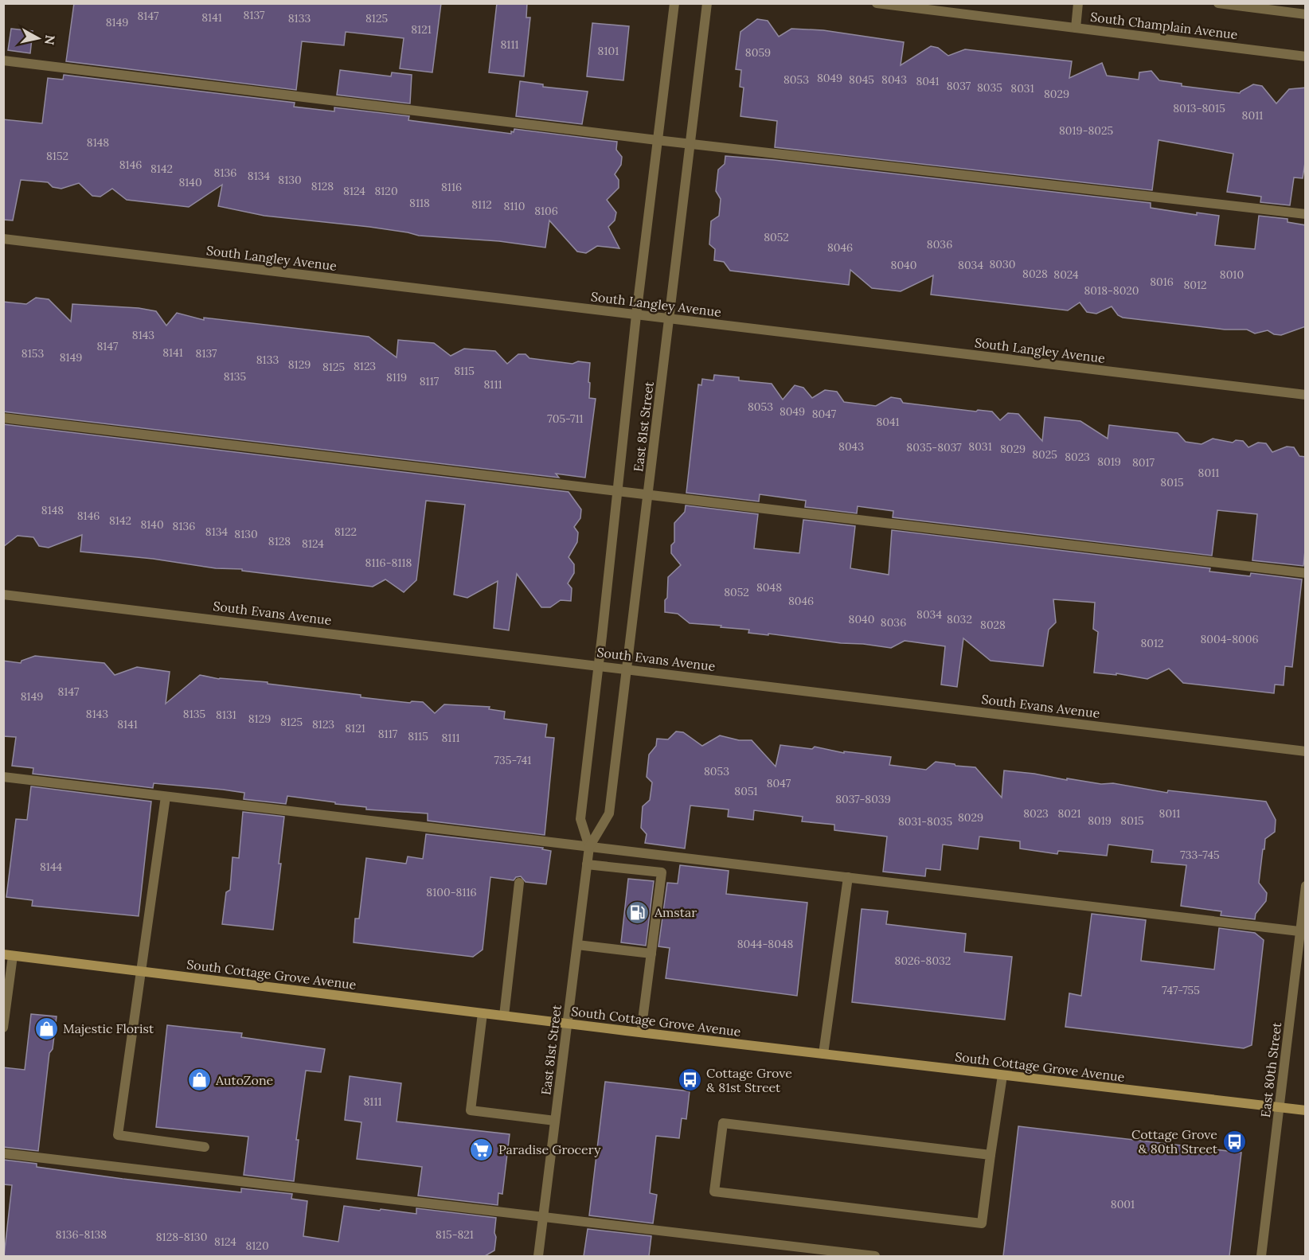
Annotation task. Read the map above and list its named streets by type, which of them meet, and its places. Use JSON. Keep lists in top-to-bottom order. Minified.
{"streets":{"main road":["South Cottage Grove Avenue"],"street":["South Champlain Avenue","South Langley Avenue","East 81st Street","South Evans Avenue","East 80th Street"]},"crossings":[["South Langley Avenue","East 81st Street"],["East 81st Street","South Evans Avenue"],["East 81st Street","South Cottage Grove Avenue"],["South Cottage Grove Avenue","East 80th Street"]],"places":{"fuel station":["Amstar"],"shop":["Majestic Florist","AutoZone"],"bus stop":["Cottage Grove & 81st Street","Cottage Grove & 80th Street"],"supermarket":["Paradise Grocery"]},"house_numbers":["8137","8147","8141","8133","8125","8149","8121","8111","8101","8059","8049","8053","8045","8043","8041","8037","8035","8031","8029","8013-8015","8011","8019-8025","8148","8152","8146","8142","8136","8134","8130","8140","8128","8116","8124","8120","8118","8112","8110","8106","8052","8036","8046","8030","8040","8034","8028","8024","8010","8016","8012","8018-8020","8143","8147","8141","8153","8137","8149","8133","8129","8123","8125","8115","8135","8119","8117","8111","8053","8049","8047","705-711","8041","8043","8031","8035-8037","8029","8025","8023","8019","8017","8011","8015","8148","8146","8142","8140","8136","8134","8122","8130","8128","8124","8116-8118","8048","8052","8046","8034","8040","8032","8036","8028","8004-8006","8012","8147","8149","8143","8135","8131","8129","8125","8141","8123","8121","8117","8115","8111","735-741","8053","8047","8051","8037-8039","8023","8021","8011","8029","8019","8015","8031-8035","733-745","8144","8100-8116","8044-8048","8026-8032","747-755","8111","8001","8136-8138","815-821","8128-8130","8124","8120"],"north":"right"}
